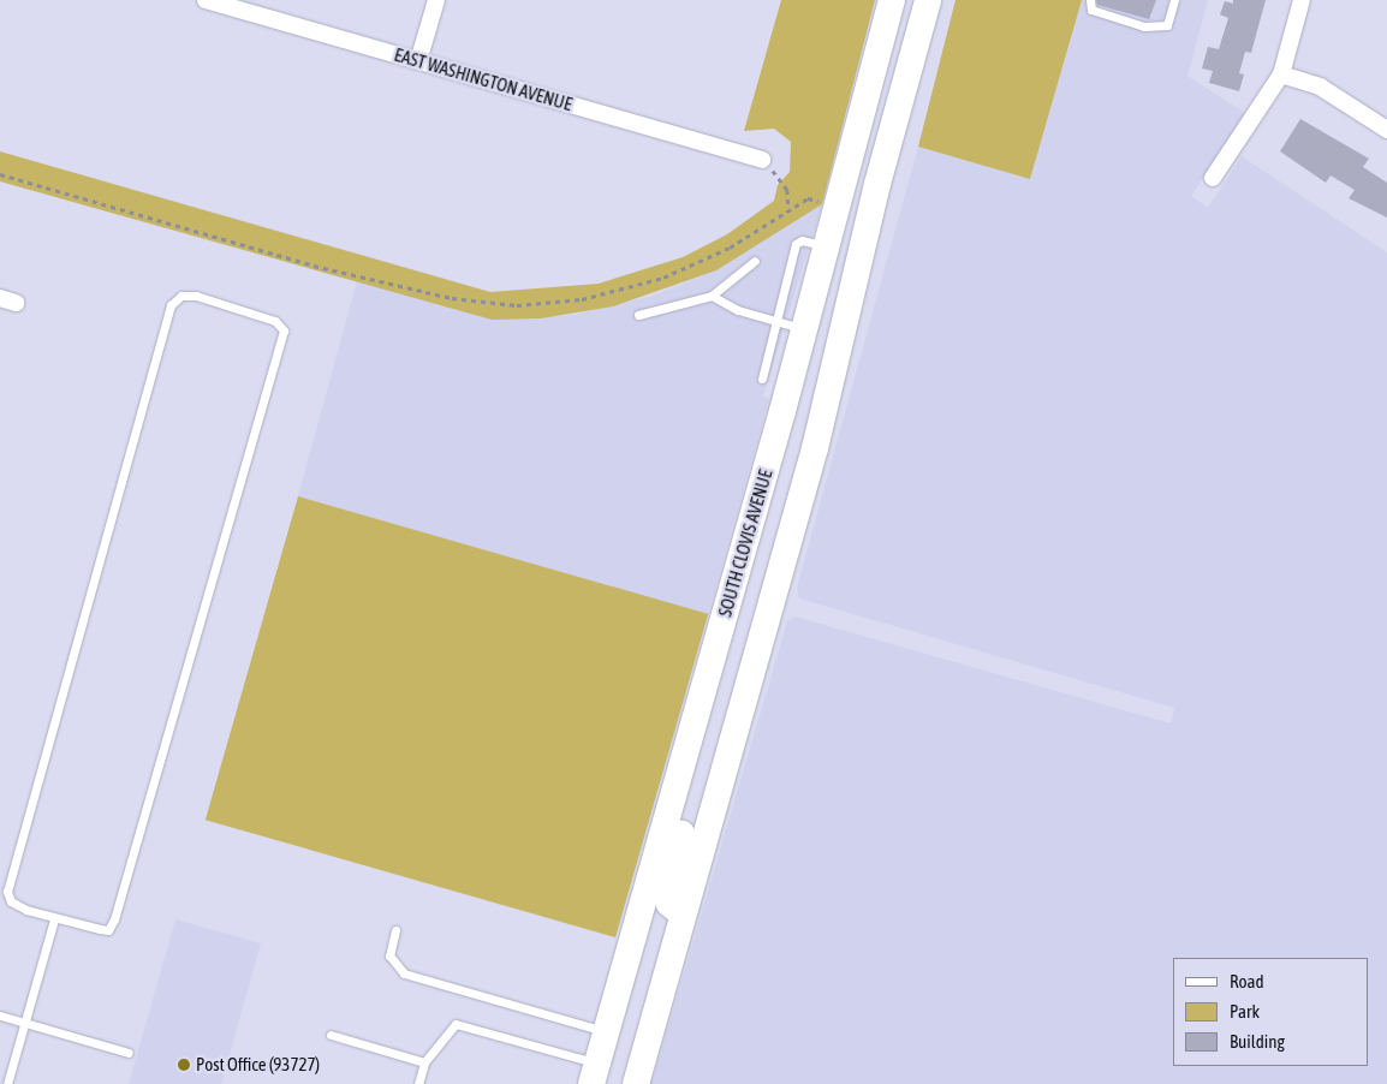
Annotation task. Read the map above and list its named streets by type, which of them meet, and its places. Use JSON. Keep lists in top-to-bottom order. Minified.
{"streets":{"main road":["SOUTH CLOVIS AVENUE"],"street":["EAST WASHINGTON AVENUE"]},"places":["Post Office (93727)"],"legend":["Road","Park","Building"]}
